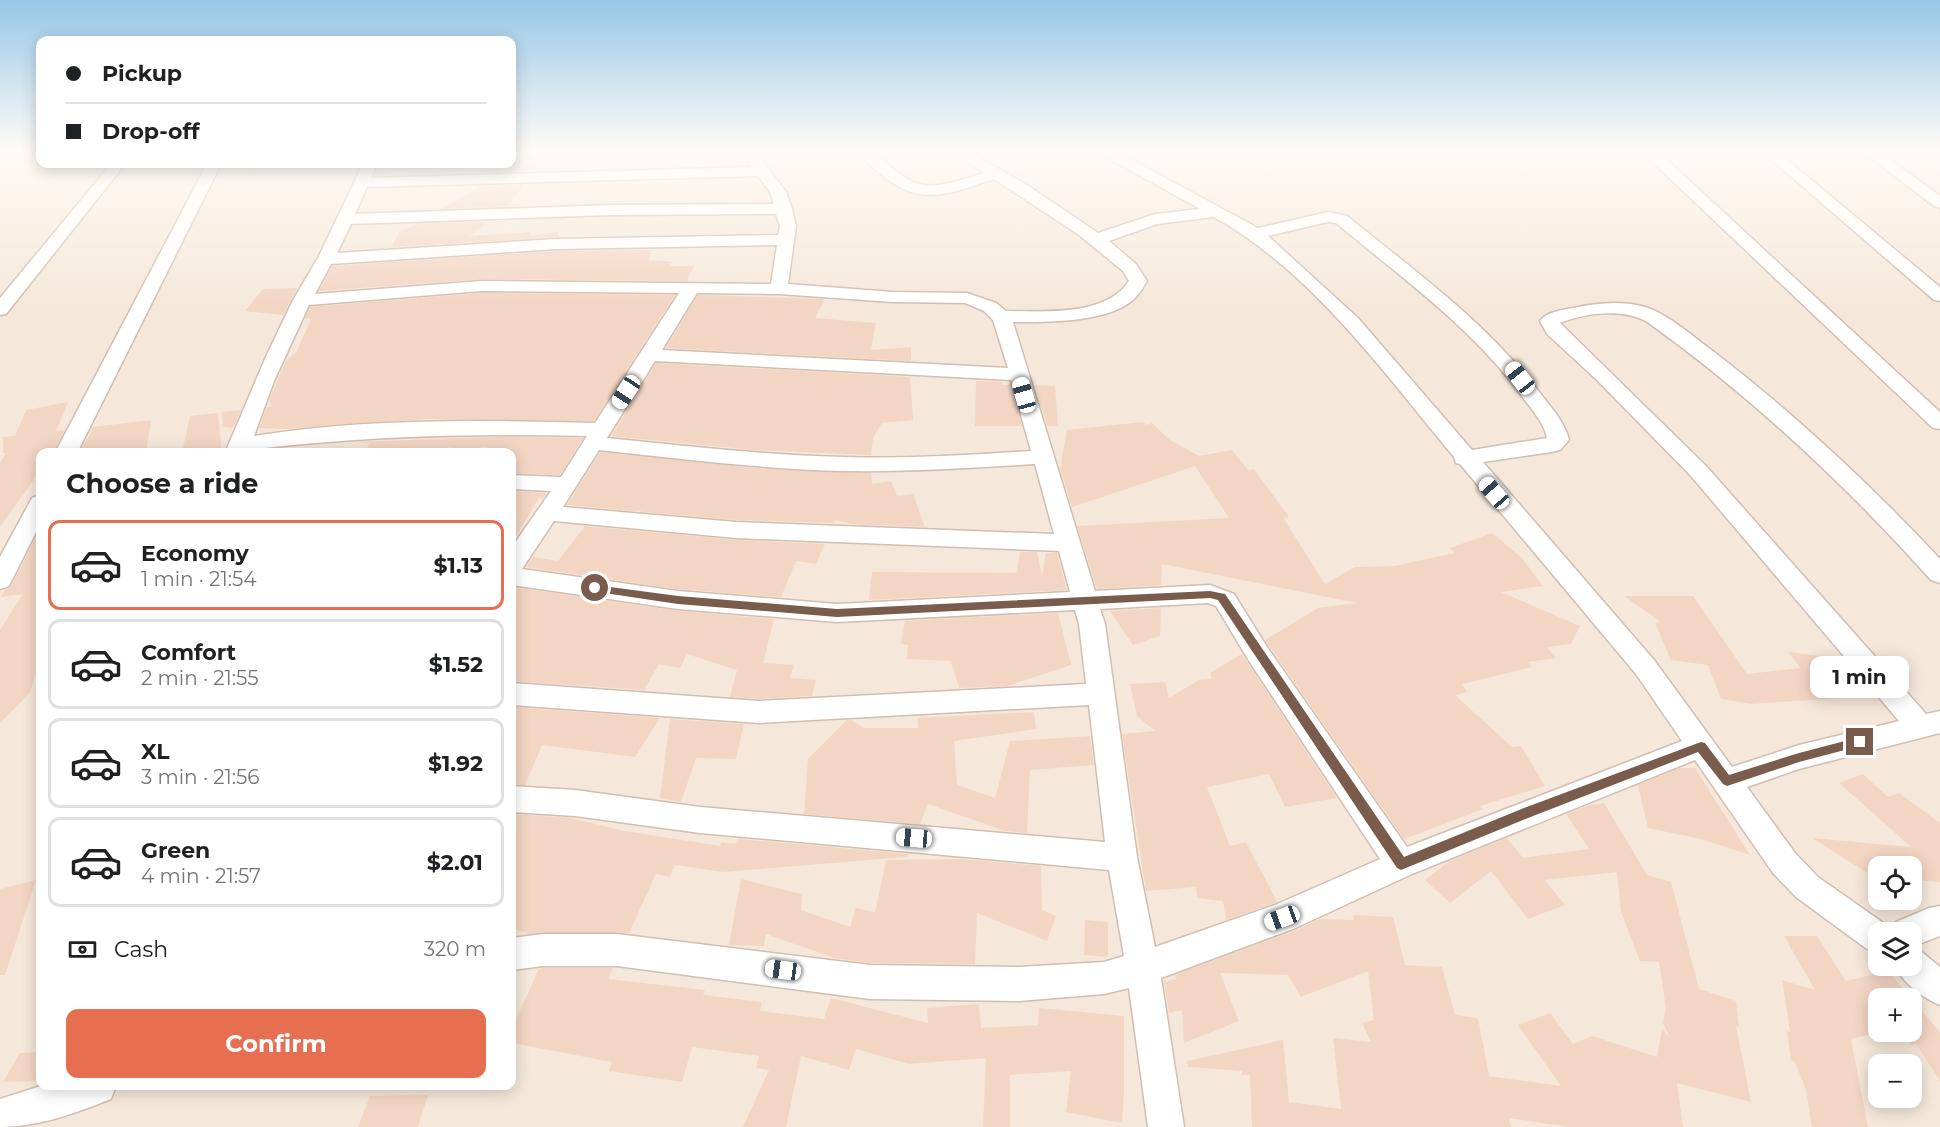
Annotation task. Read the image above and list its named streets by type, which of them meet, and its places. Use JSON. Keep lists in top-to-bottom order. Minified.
{"page":{"banner":["Pickup","Drop-off"],"heading":"Choose a ride","list":[{"name":"Economy","note":"1 min · 21:54","value":"$1.13"},{"name":"Comfort","note":"2 min · 21:55","value":"$1.52"},{"name":"XL","note":"3 min · 21:56","value":"$1.92"},{"name":"Green","note":"4 min · 21:57","value":"$2.01"}],"bubble":"1 min","map_buttons":["+","−"],"pay":["Cash","320 m"],"buttons":"Confirm"}}
